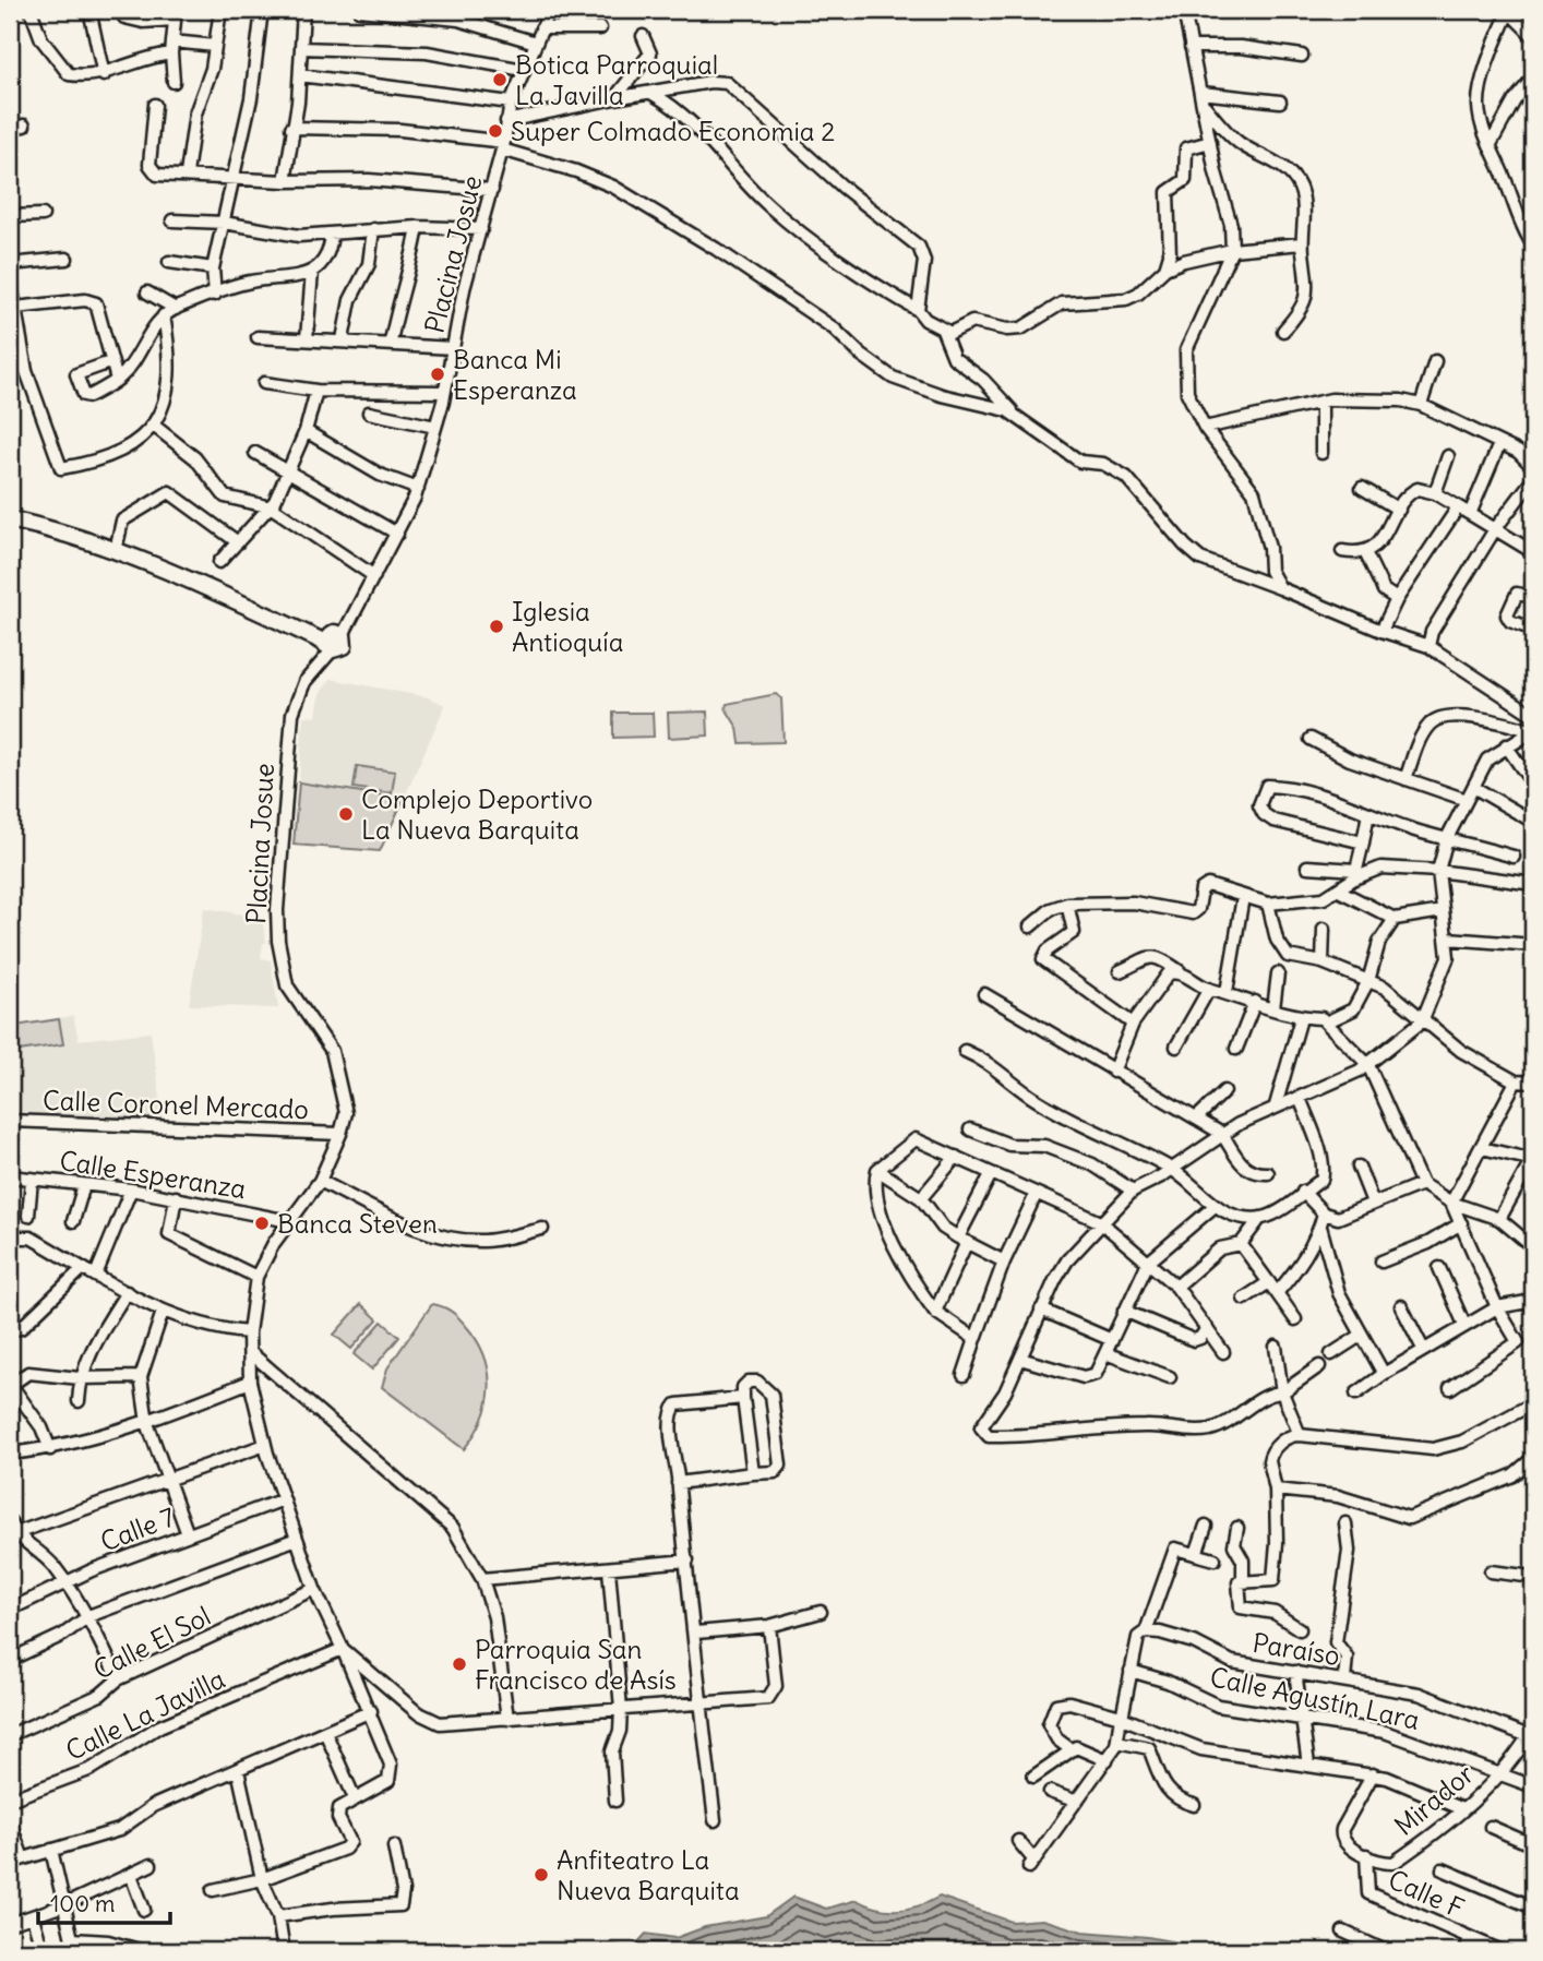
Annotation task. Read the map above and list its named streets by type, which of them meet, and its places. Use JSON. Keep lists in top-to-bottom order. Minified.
{"streets":{"street":["Placina Josue","Calle Coronel Mercado","Calle Esperanza","Calle 7","Calle El Sol","Paraíso","Calle Agustín Lara","Calle La Javilla","Mirador","Calle F"]},"crossings":[["Placina Josue","Calle Coronel Mercado"],["Placina Josue","Calle Esperanza"],["Placina Josue","Calle 7"],["Placina Josue","Calle El Sol"],["Placina Josue","Calle La Javilla"],["Paraíso","Mirador"],["Calle Agustín Lara","Mirador"],["Mirador","Calle F"]],"places":["Botica Parroquial La Javilla","Super Colmado Economia 2","Banca Mi Esperanza","Iglesia Antioquía","Complejo Deportivo La Nueva Barquita","Banca Steven","Parroquia San Francisco de Asís","Anfiteatro La Nueva Barquita"],"scale_bar":"100 m"}
